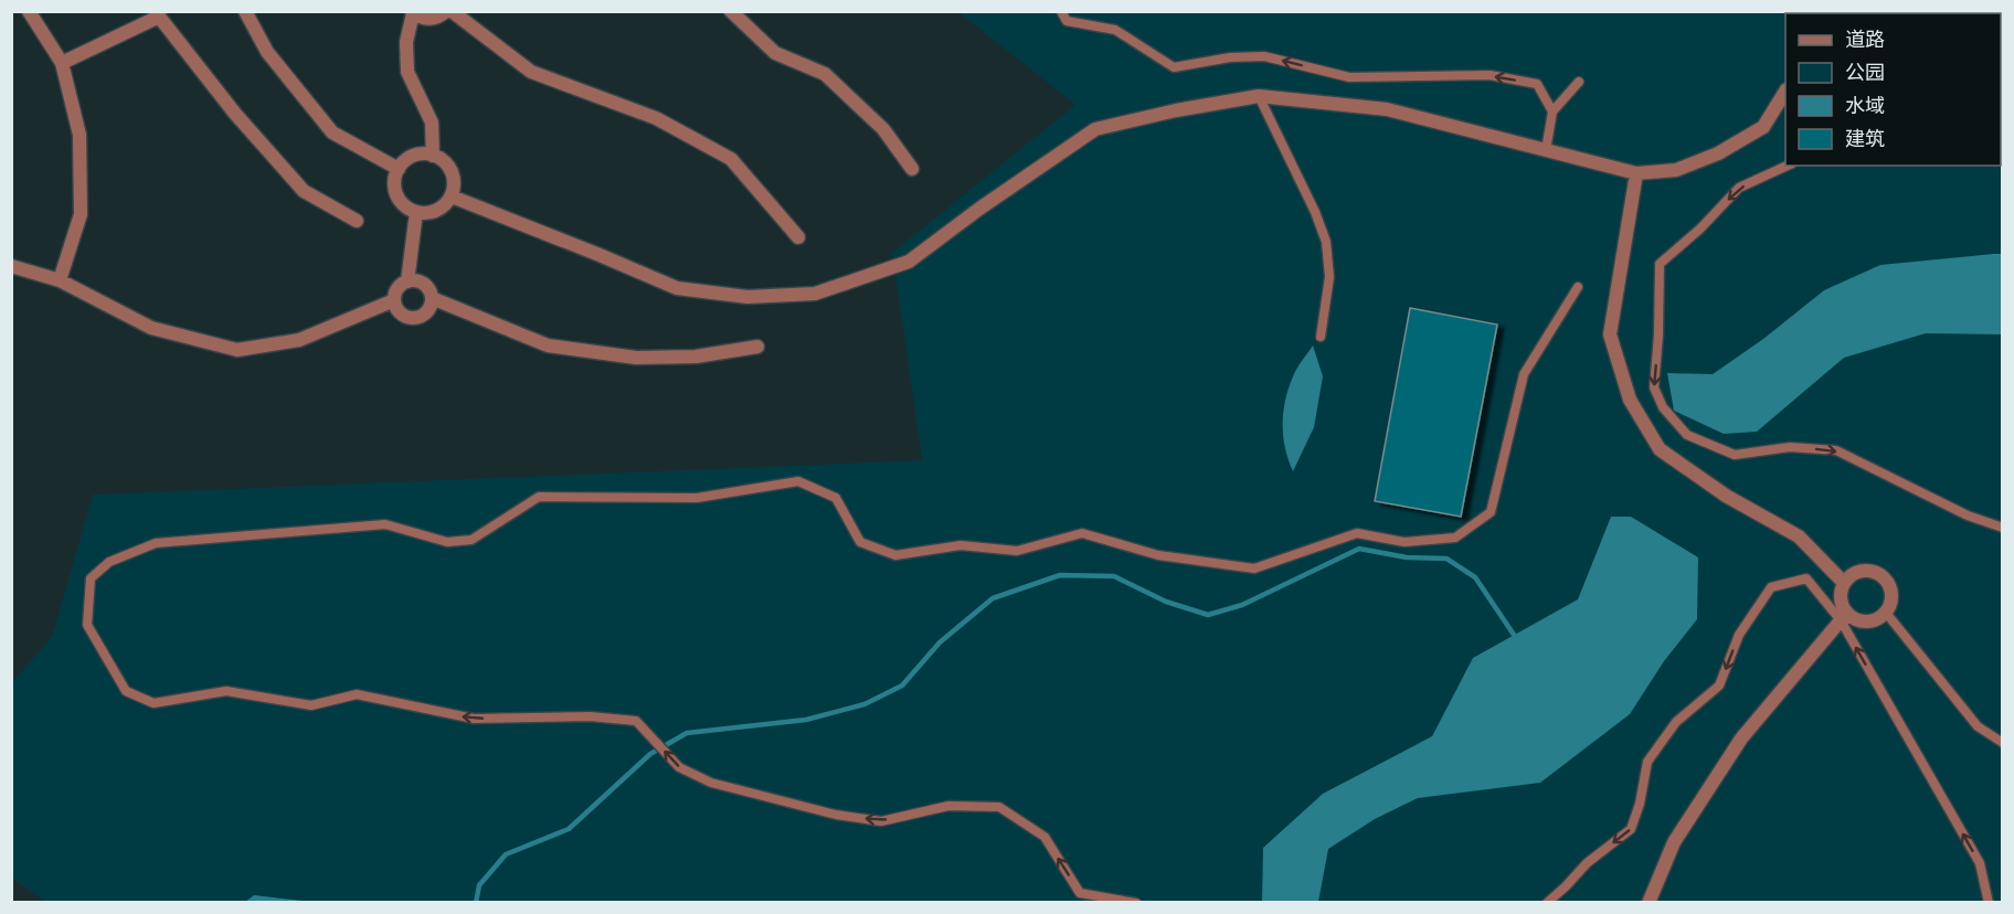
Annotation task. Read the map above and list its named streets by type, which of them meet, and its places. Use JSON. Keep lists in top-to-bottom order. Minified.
{"legend":["道路","公园","水域","建筑"]}
